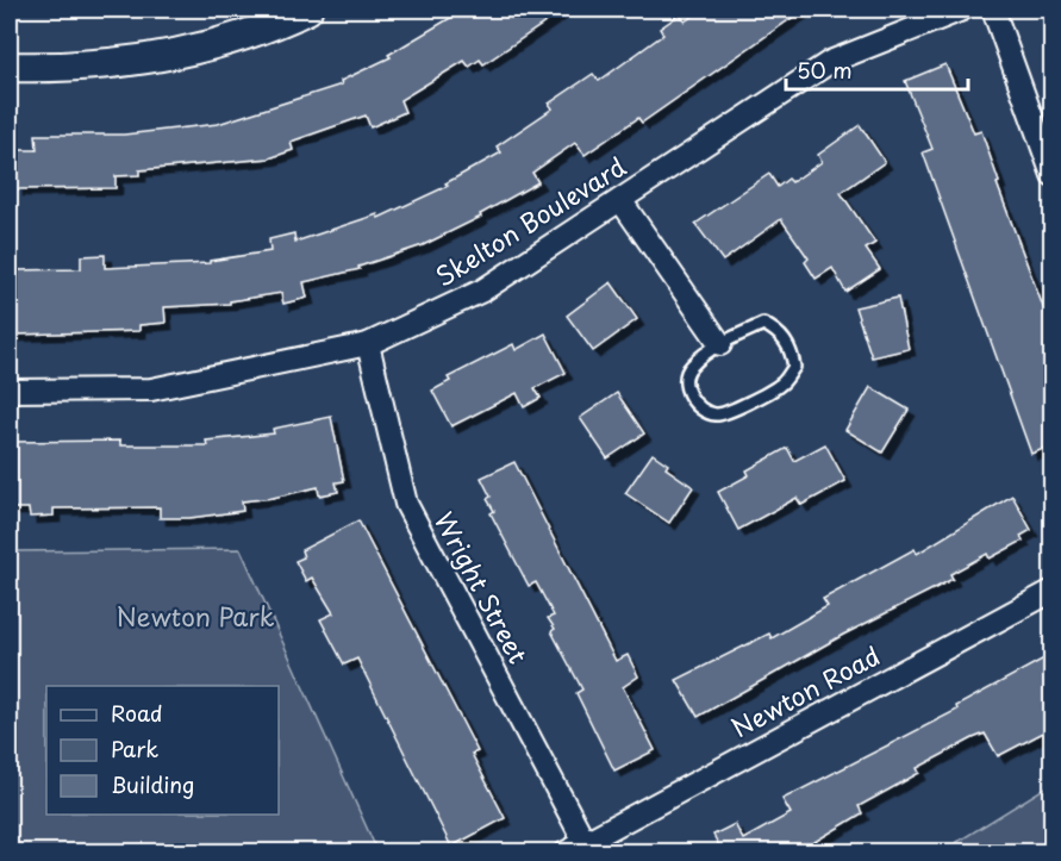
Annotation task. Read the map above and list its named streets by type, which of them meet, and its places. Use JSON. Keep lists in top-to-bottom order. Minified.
{"streets":{"street":["Skelton Boulevard","Wright Street","Newton Road"]},"crossings":[["Skelton Boulevard","Wright Street"],["Wright Street","Newton Road"]],"parks":["Newton Park"],"legend":["Road","Park","Building"],"scale_bar":"50 m"}
